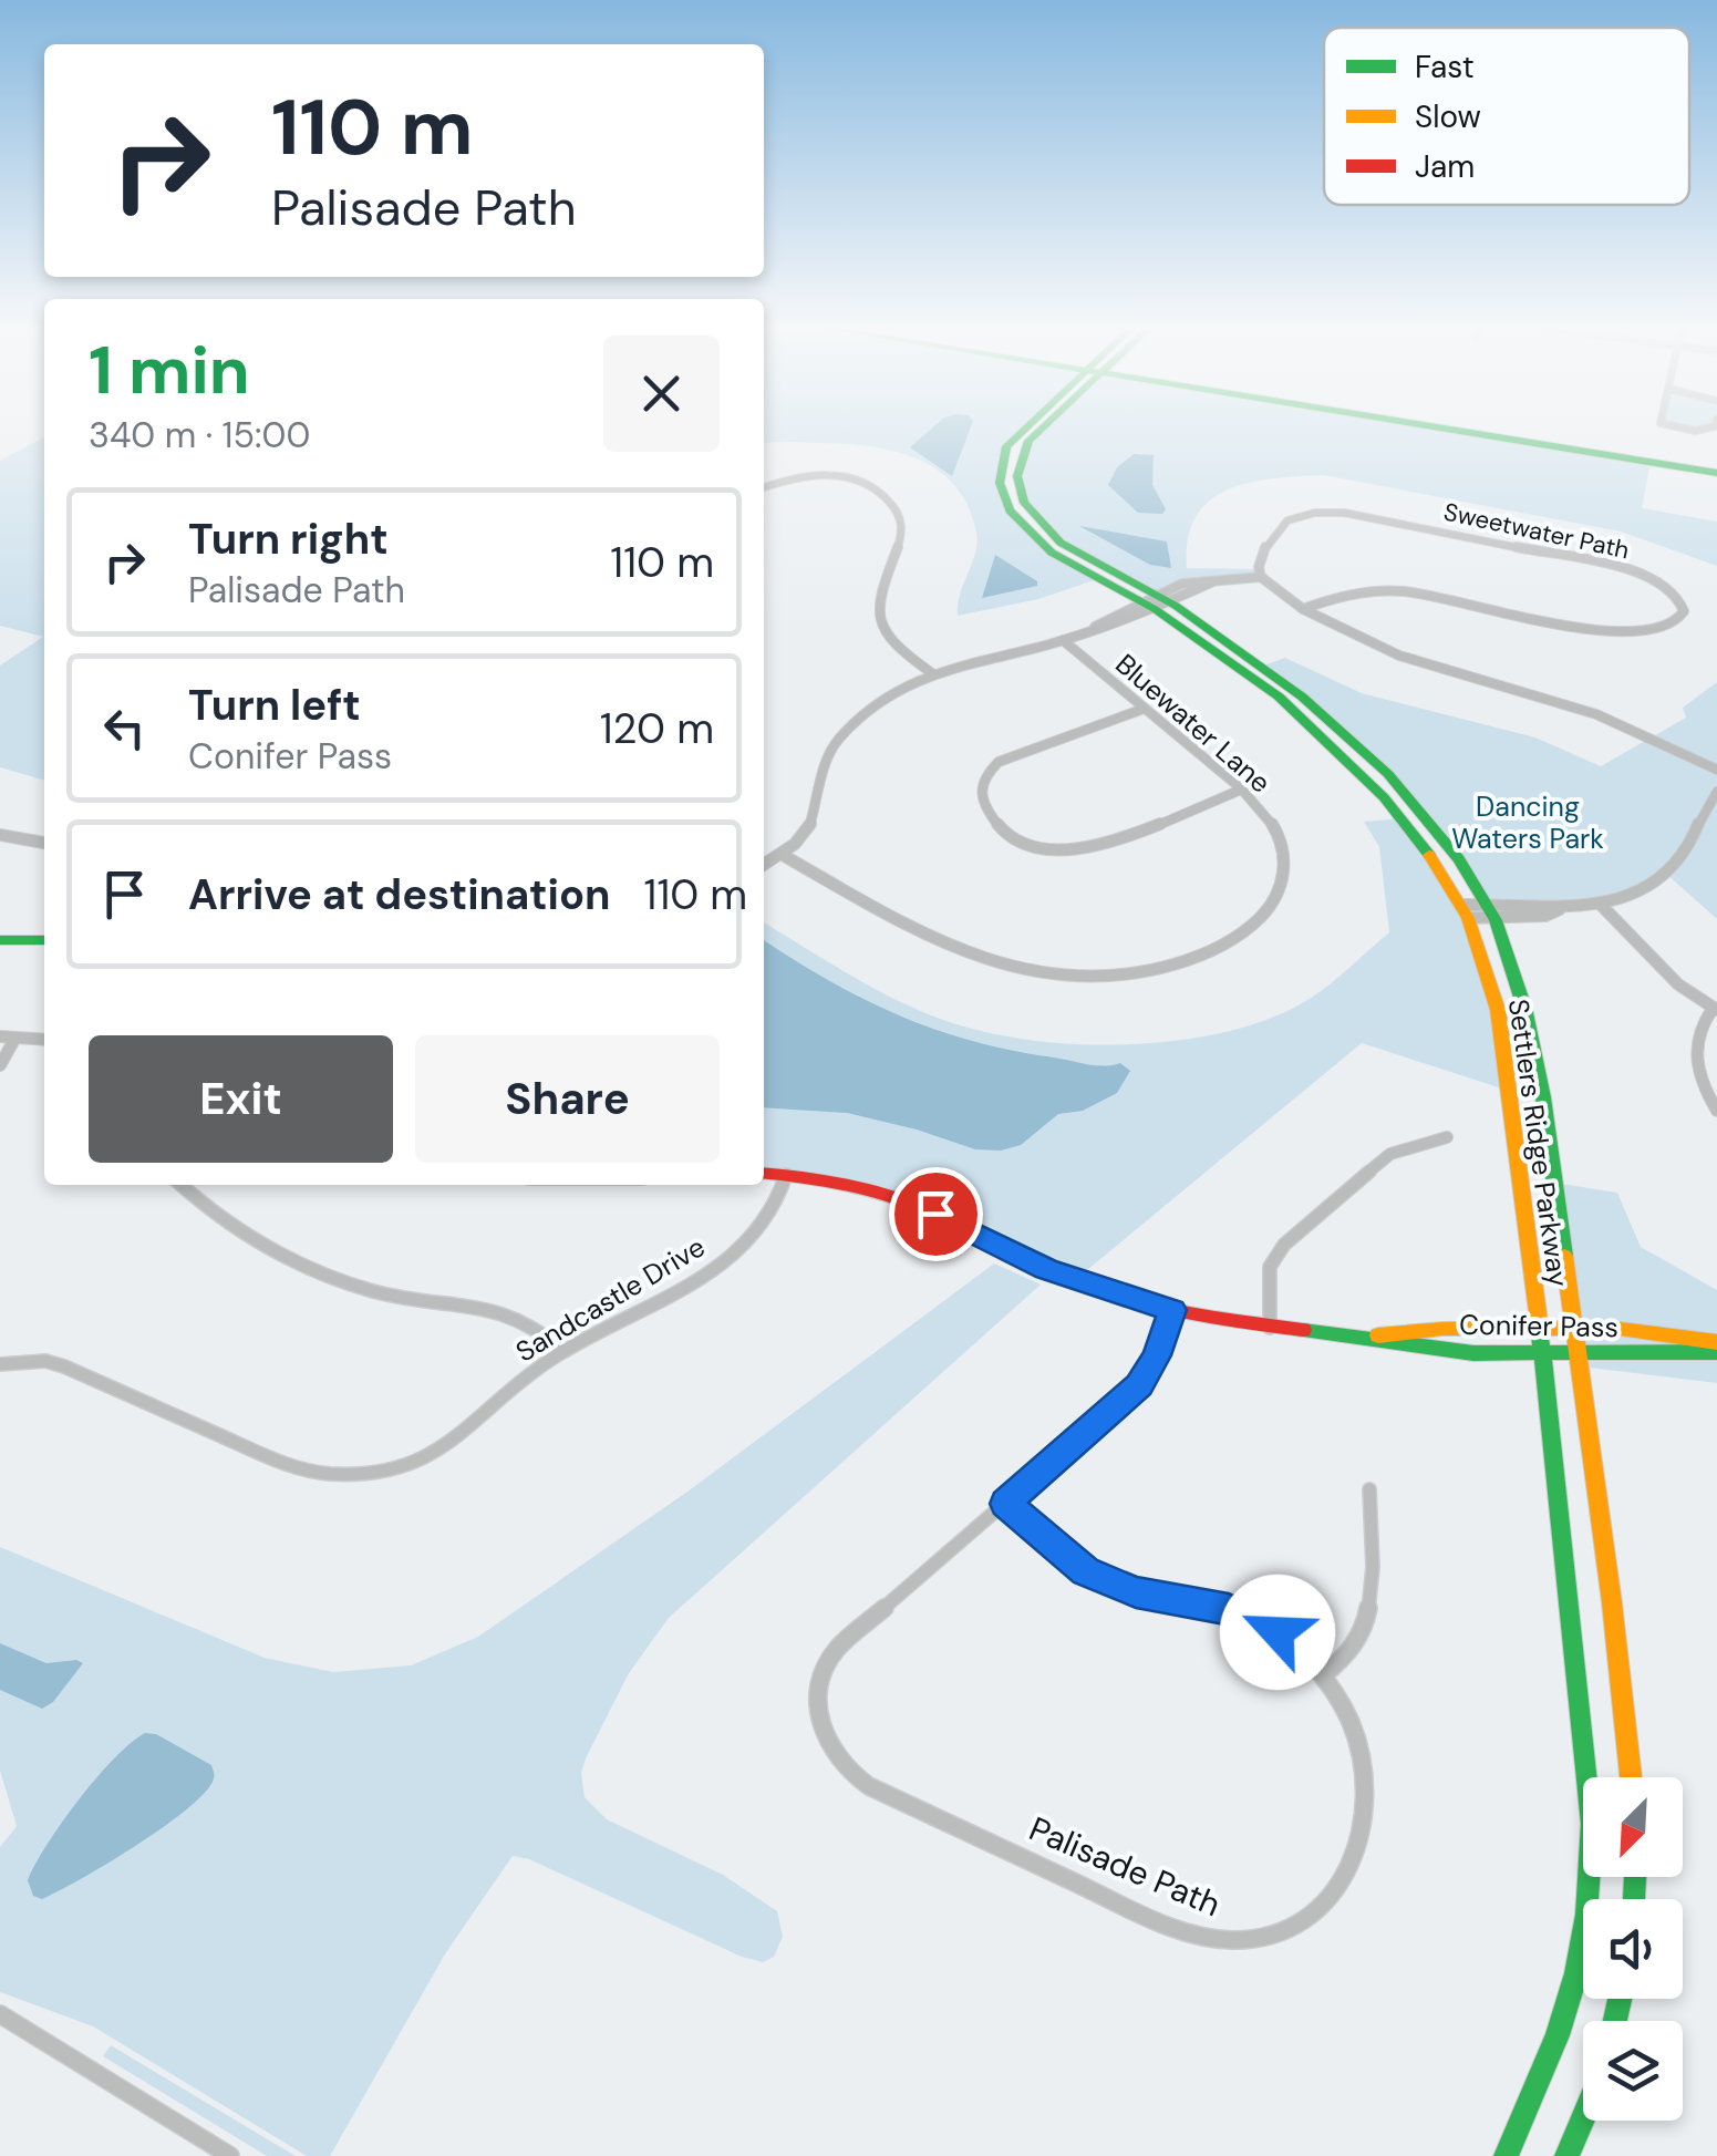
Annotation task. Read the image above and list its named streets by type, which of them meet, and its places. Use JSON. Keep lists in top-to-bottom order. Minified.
{"streets":{"street":["Sweetwater Path","Bluewater Lane","Settlers Ridge Parkway","Sandcastle Drive","Conifer Pass","Palisade Path"]},"crossings":[["Settlers Ridge Parkway","Conifer Pass"],["Sandcastle Drive","Conifer Pass"],["Conifer Pass","Palisade Path"]],"parks":["Dancing Waters Park"],"legend":["Fast","Slow","Jam"],"north":"bottom left","page":{"turn":["110 m","Palisade Path"],"heading":["1 min","340 m · 15:00"],"list":[{"name":"Turn right","note":"Palisade Path","value":"110 m"},{"name":"Turn left","note":"Conifer Pass","value":"120 m"},{"name":"Arrive at destination","value":"110 m"}],"buttons":["Exit","Share"]}}
